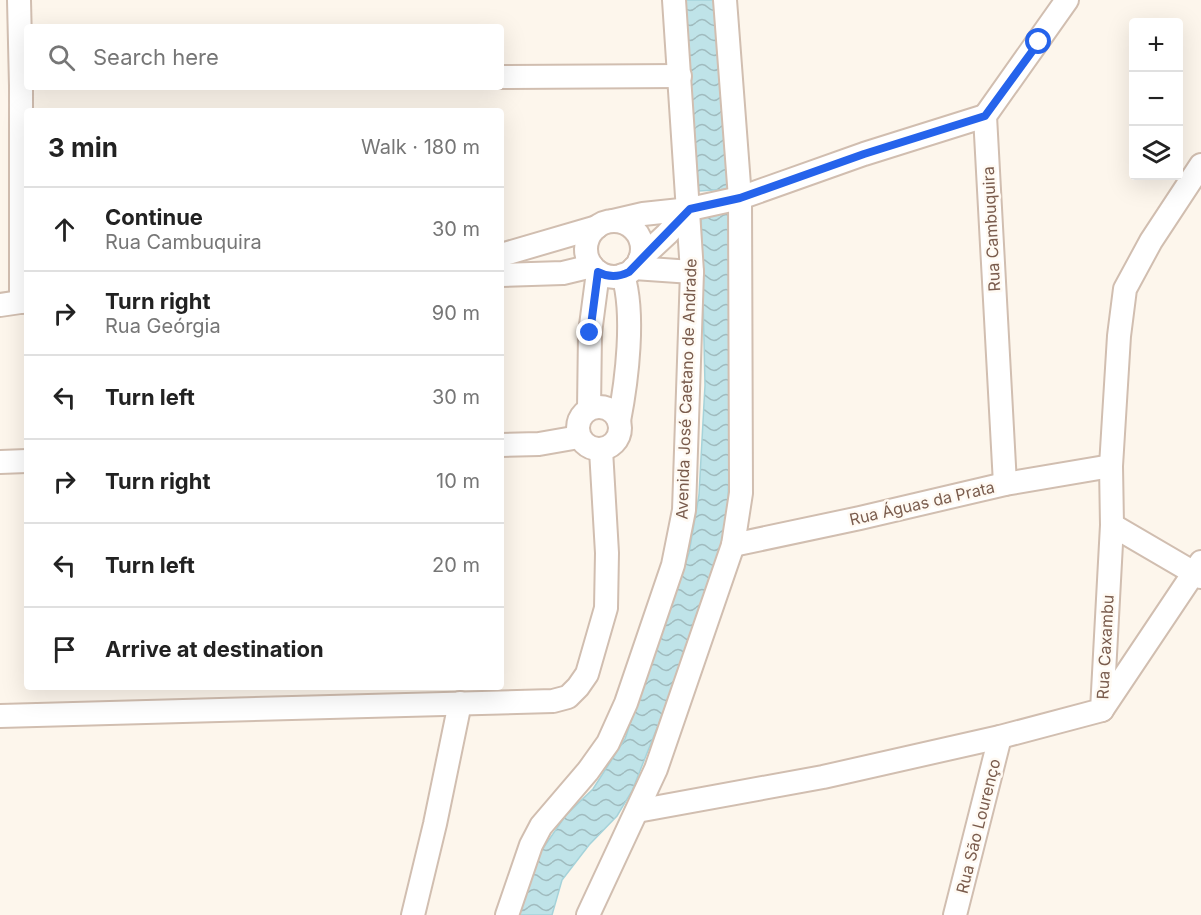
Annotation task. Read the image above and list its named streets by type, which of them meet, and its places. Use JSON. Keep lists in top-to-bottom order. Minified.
{"streets":{"street":["Rua Cambuquira","Avenida José Caetano de Andrade","Rua Águas da Prata","Rua Caxambu","Rua São Lourenço"]},"crossings":[["Rua Cambuquira","Rua Águas da Prata"],["Rua Águas da Prata","Rua Caxambu"],["Rua Caxambu","Rua São Lourenço"]],"page":{"map_buttons":["+","−"],"search":"Search here","heading":["3 min","Walk · 180 m"],"list":[["Continue","Rua Cambuquira","30 m"],["Turn right","Rua Geórgia","90 m"],["Turn left","30 m"],["Turn right","10 m"],["Turn left","20 m"],"Arrive at destination"]}}
